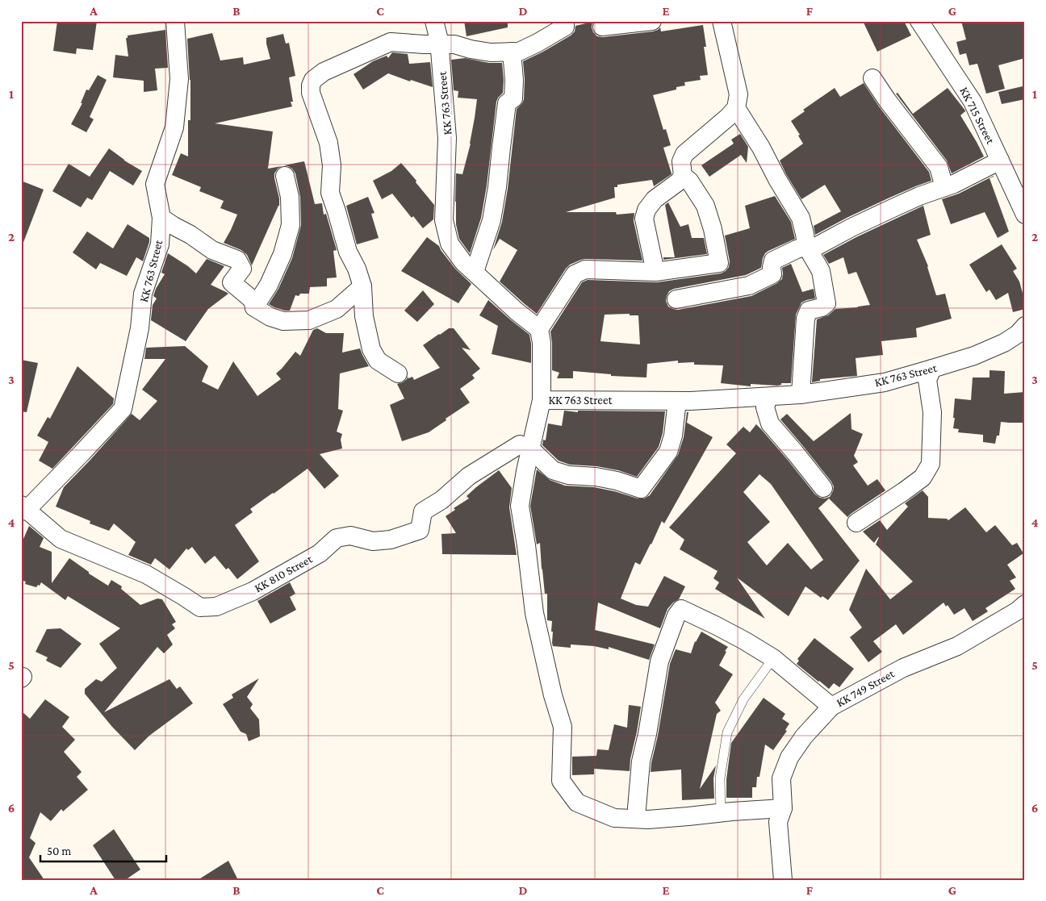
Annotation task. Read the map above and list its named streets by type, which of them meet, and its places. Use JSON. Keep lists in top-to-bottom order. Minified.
{"streets":{"street":["KK 763 Street","KK 715 Street","KK 810 Street","KK 749 Street"]},"crossings":[["KK 763 Street","KK 810 Street"]],"scale_bar":"50 m","grid":{"columns":["A","B","C","D","E","F","G"],"rows":["1","2","3","4","5","6"]}}
